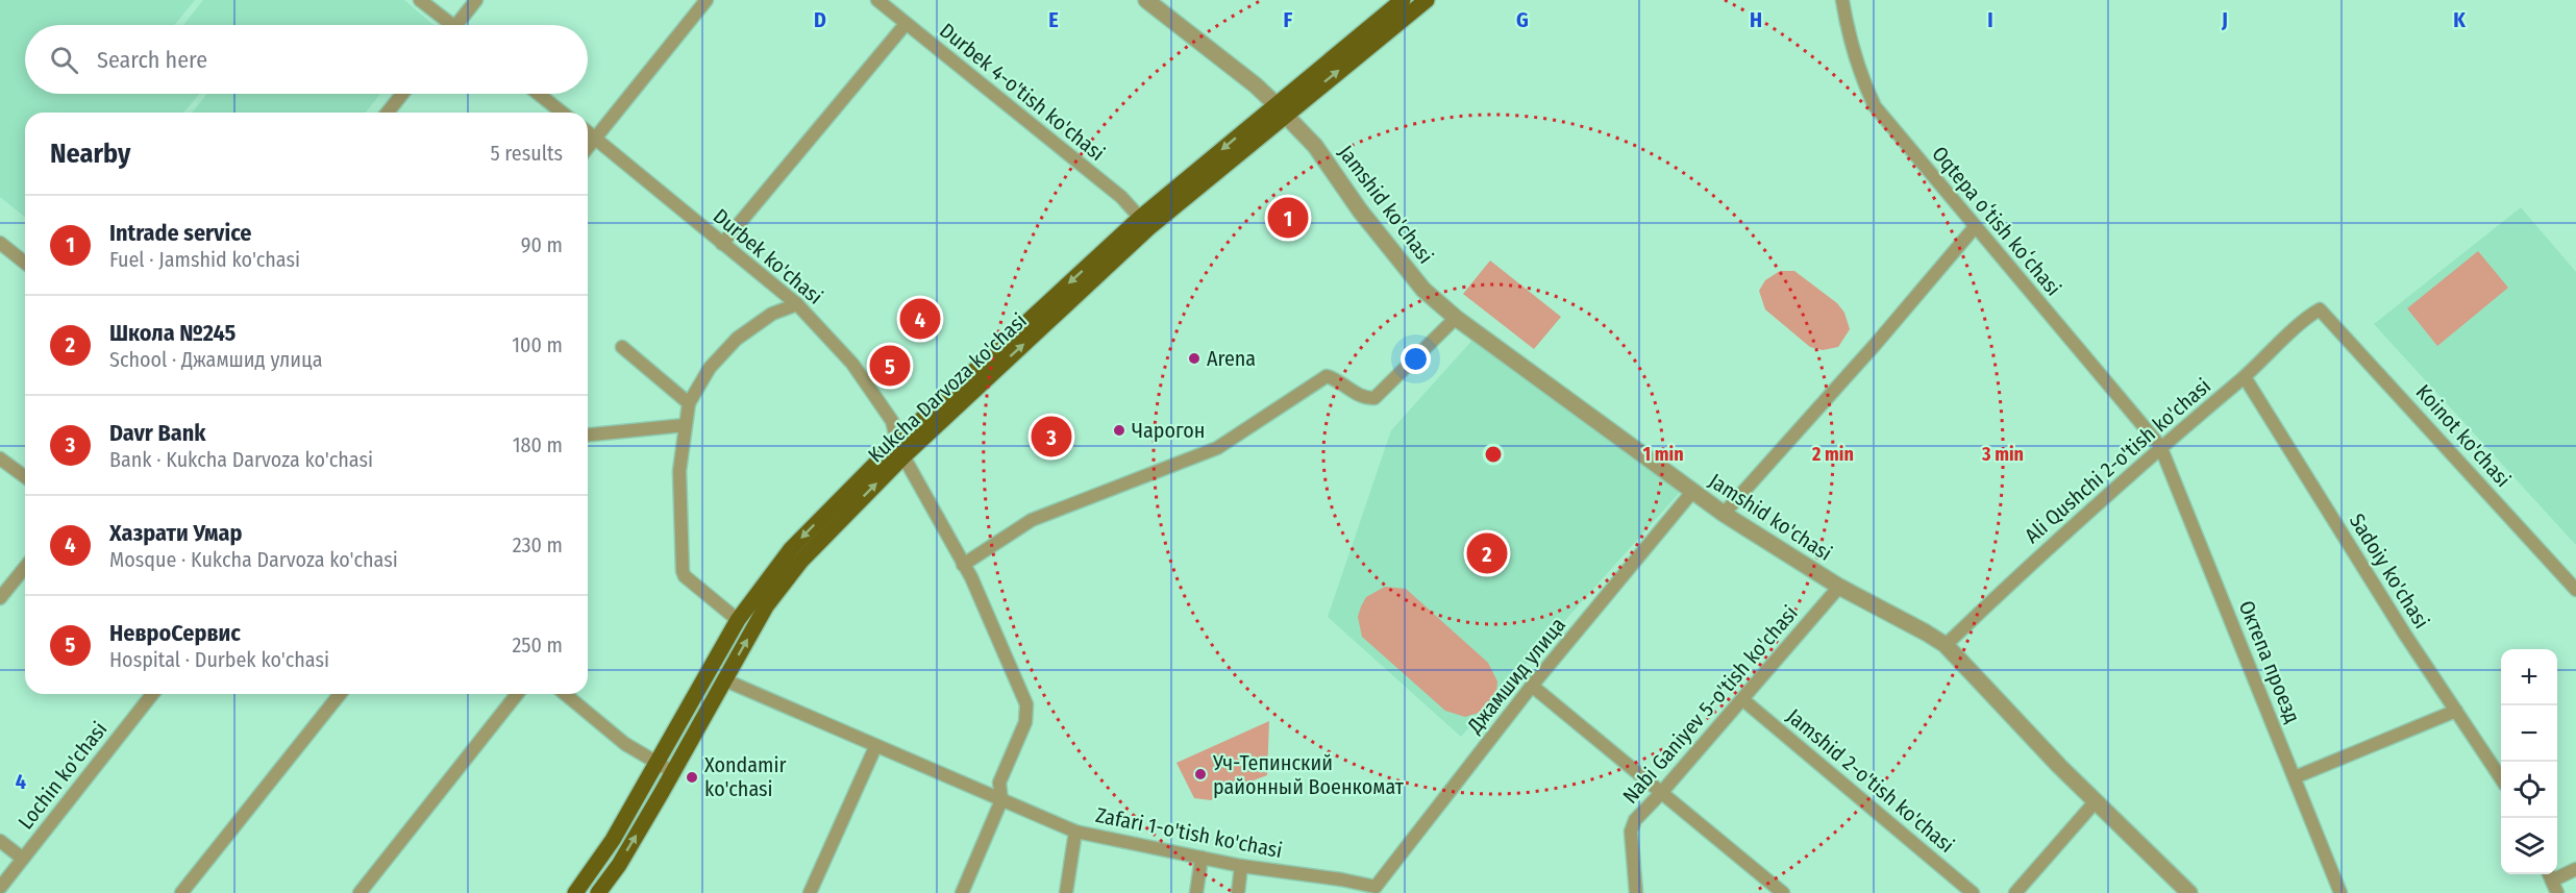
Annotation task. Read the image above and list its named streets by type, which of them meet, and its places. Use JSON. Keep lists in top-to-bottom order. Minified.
{"streets":{"main road":["Kukcha Darvoza ko'chasi"],"street":["Durbek 4-o'tish ko'chasi","Jamshid ko'chasi","Oqtepa oʻtish koʻchasi","Durbek ko'chasi","Koinot ko'chasi","Ali Qushchi 2-o'tish ko'chasi","Sadoiy ko'chasi","Октепа проезд","Джамшид улица","Nabi Ganiyev 5-o'tish ko'chasi","Lochin ko'chasi","Jamshid 2-o'tish ko'chasi","Zafari 1-o'tish ko'chasi"]},"crossings":[["Durbek 4-o'tish ko'chasi","Kukcha Darvoza ko'chasi"],["Jamshid ko'chasi","Kukcha Darvoza ko'chasi"],["Jamshid ko'chasi","Ali Qushchi 2-o'tish ko'chasi"],["Jamshid ko'chasi","Джамшид улица"],["Jamshid ko'chasi","Nabi Ganiyev 5-o'tish ko'chasi"],["Oqtepa oʻtish koʻchasi","Ali Qushchi 2-o'tish ko'chasi"],["Oqtepa oʻtish koʻchasi","Октепа проезд"],["Durbek ko'chasi","Kukcha Darvoza ko'chasi"],["Kukcha Darvoza ko'chasi","Zafari 1-o'tish ko'chasi"],["Koinot ko'chasi","Ali Qushchi 2-o'tish ko'chasi"],["Ali Qushchi 2-o'tish ko'chasi","Sadoiy ko'chasi"],["Ali Qushchi 2-o'tish ko'chasi","Октепа проезд"],["Джамшид улица","Zafari 1-o'tish ko'chasi"],["Nabi Ganiyev 5-o'tish ko'chasi","Jamshid 2-o'tish ko'chasi"]],"places":["Arena","Чарогон","Уч-Тепинский районный Военкомат","Xondamir ko'chasi"],"page":{"search":"Search here","heading":["Nearby","5 results"],"list":[{"mark":"1","name":"Intrade service","note":"Fuel · Jamshid ko'chasi","value":"90 m"},{"mark":"2","name":"Школа №245","note":"School · Джамшид улица","value":"100 m"},{"mark":"3","name":"Davr Bank","note":"Bank · Kukcha Darvoza ko'chasi","value":"180 m"},{"mark":"4","name":"Хазрати Умар","note":"Mosque · Kukcha Darvoza ko'chasi","value":"230 m"},{"mark":"5","name":"НевроСервис","note":"Hospital · Durbek ko'chasi","value":"250 m"}],"pins":["1","4","5","3","2"],"map_buttons":["+","−"]},"grid":{"columns":["D","E","F","G","H","I","J","K"],"rows":["4"]},"rings":["1 min","2 min","3 min"]}
